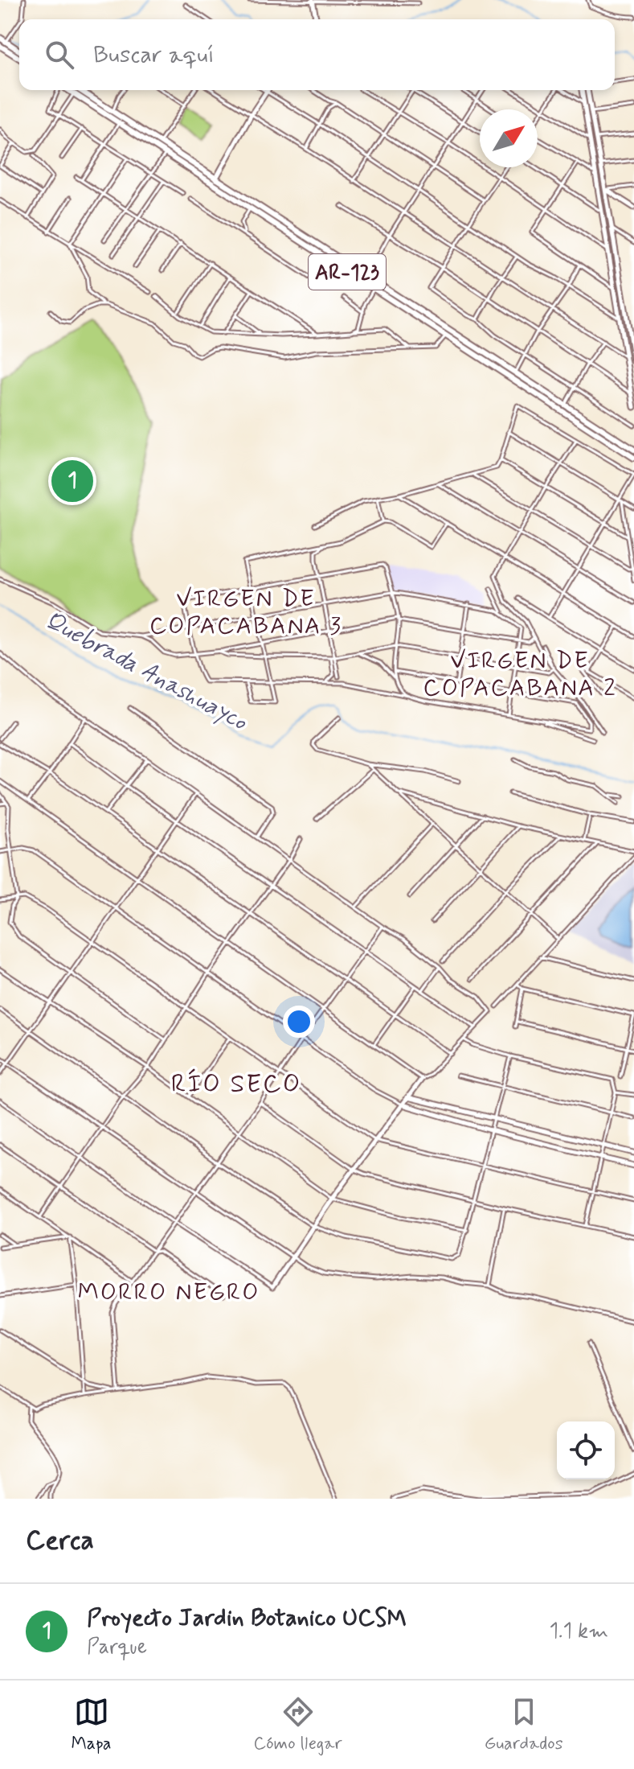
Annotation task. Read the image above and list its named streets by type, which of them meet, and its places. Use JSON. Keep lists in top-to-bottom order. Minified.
{"streets":{"main road":["AR-123"]},"districts":["VIRGEN DE COPACABANA 3","VIRGEN DE COPACABANA 2","RÍO SECO","MORRO NEGRO"],"water":["Quebrada Anashuayco"],"north":"top right","page":{"search":"Buscar aquí","pins":"1","heading":"Cerca","list":[{"mark":"1","name":"Proyecto Jardin Botanico UCSM","note":"Parque","value":"1.1 km"}],"nav":["Mapa","Cómo llegar","Guardados"]}}
